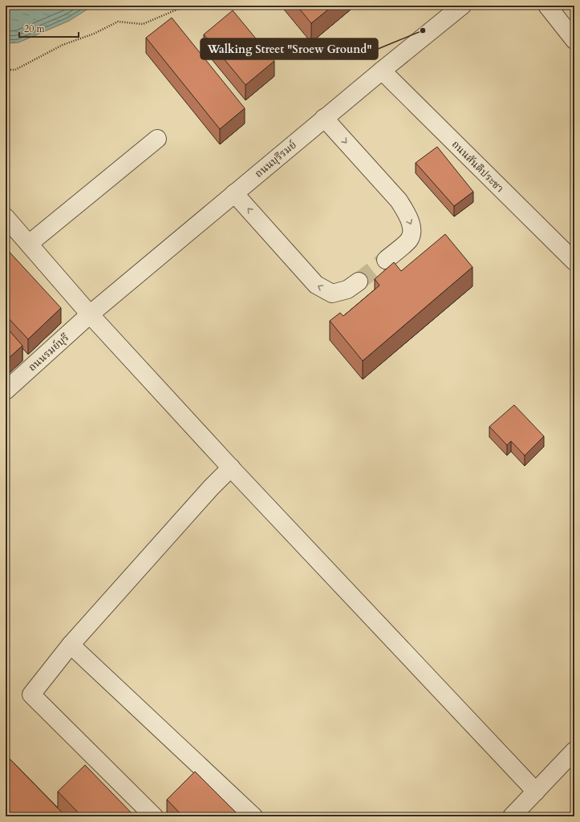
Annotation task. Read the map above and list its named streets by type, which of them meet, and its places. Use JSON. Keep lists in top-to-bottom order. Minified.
{"streets":{"street":["ถนนบุรีรมย์","ถนนสันติประชา","ถนนรมย์บุรี"]},"crossings":[["ถนนบุรีรมย์","ถนนสันติประชา"],["ถนนบุรีรมย์","ถนนรมย์บุรี"]],"places":["Walking Street \"Sroew Ground\""],"scale_bar":"20 m"}
